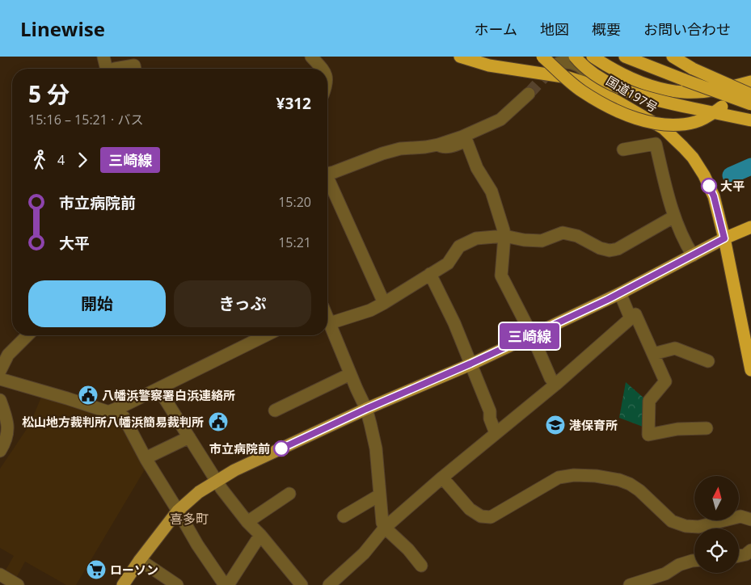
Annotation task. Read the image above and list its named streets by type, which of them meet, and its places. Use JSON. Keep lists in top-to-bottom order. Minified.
{"streets":{"highway":["国道197号"]},"districts":["喜多町"],"places":{"other":["大平","市立病院前"],"public building":["八幡浜警察署白浜連絡所","松山地方裁判所八幡浜簡易裁判所"],"school or university":["港保育所"],"supermarket":["ローソン"]},"lines":["bus line 三崎線"],"north":"top","page":{"header":"Linewise","nav":["ホーム","地図","概要","お問い合わせ"],"on_map":"三崎線","heading":["5 分","15:16 – 15:21 · バス","¥312"],"legs":["4","三崎線"],"list":[{"name":"市立病院前","value":"15:20"},{"name":"大平","value":"15:21"}],"buttons":["開始","きっぷ"]}}
